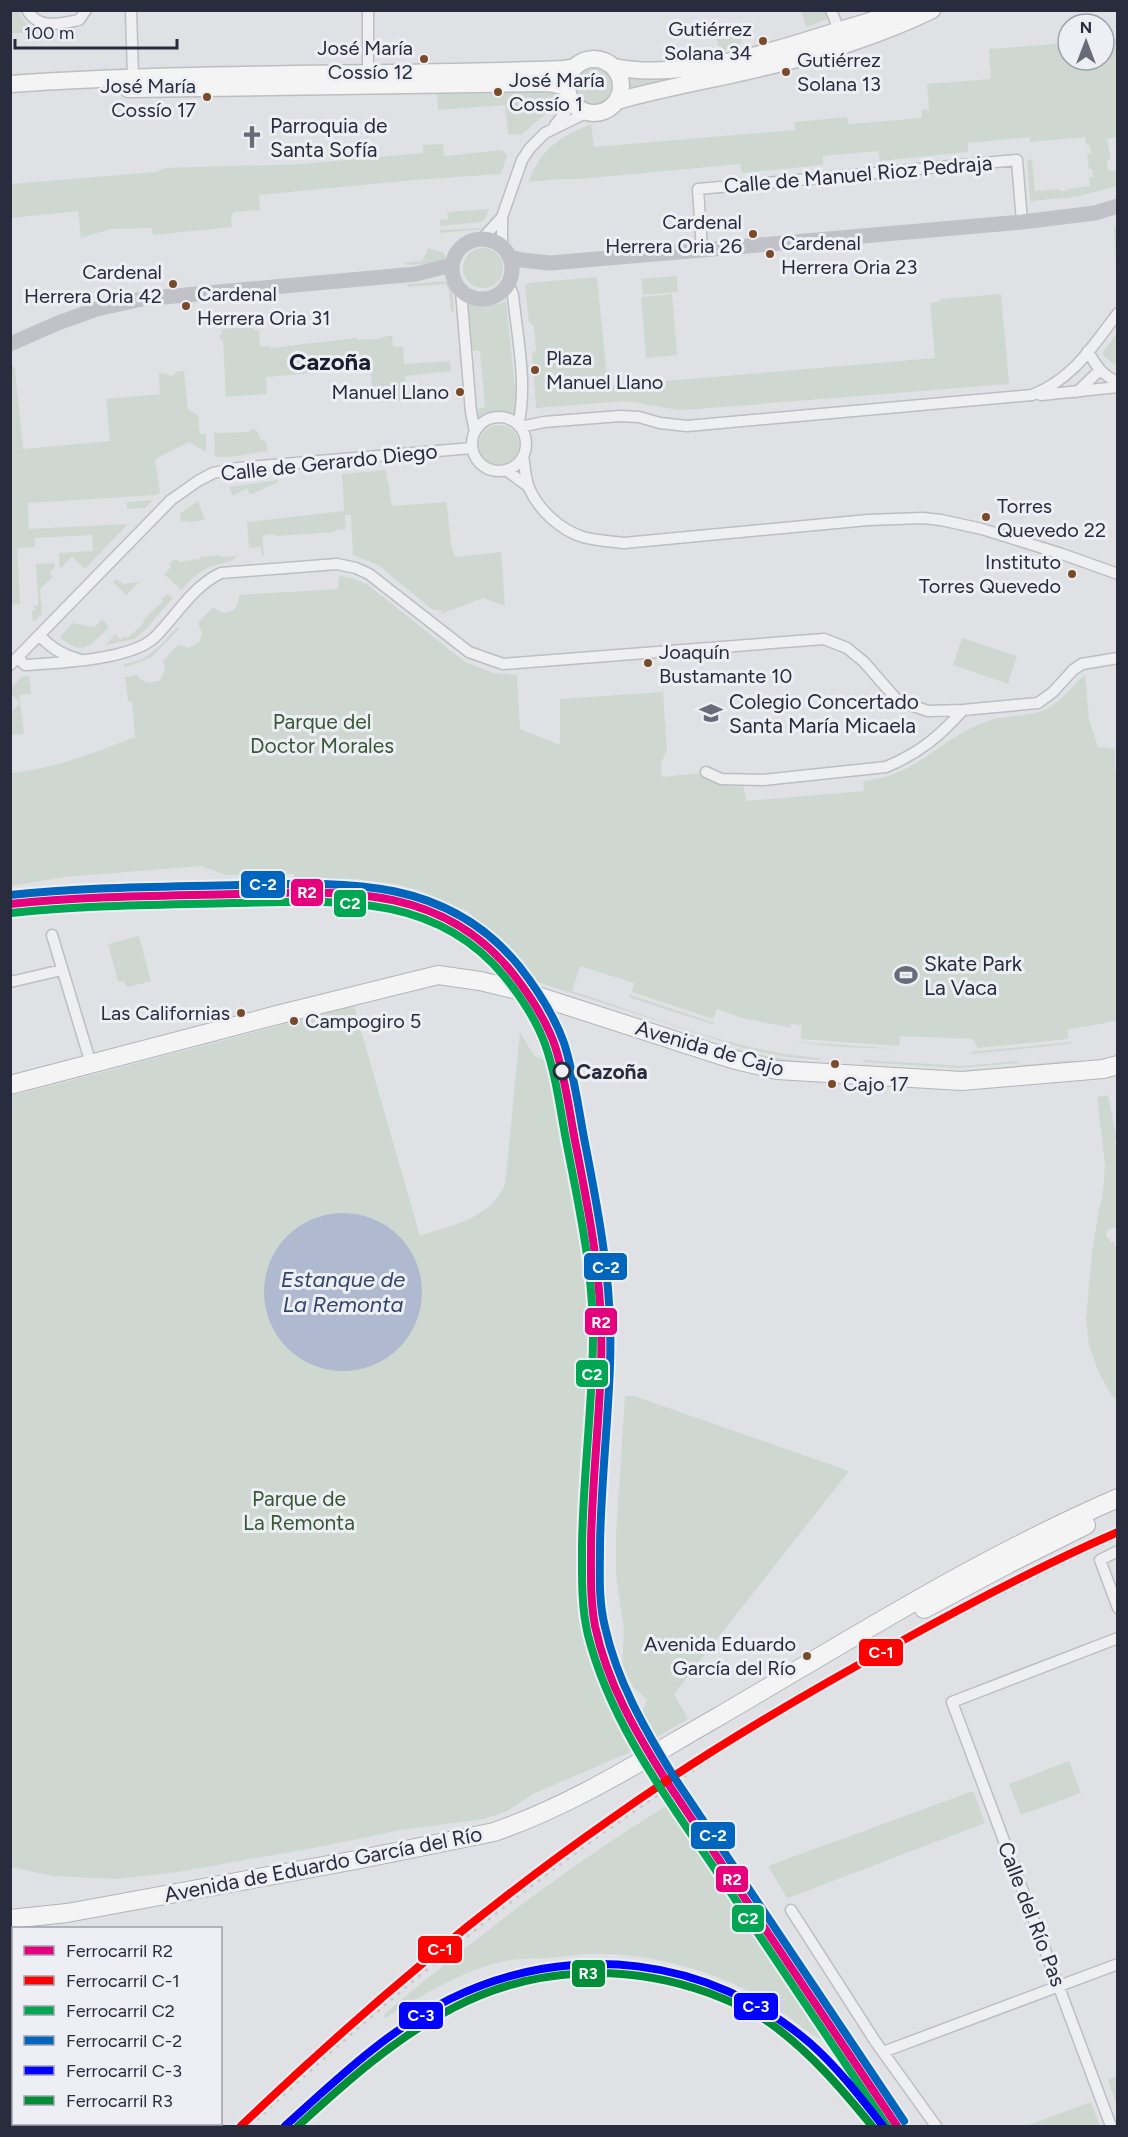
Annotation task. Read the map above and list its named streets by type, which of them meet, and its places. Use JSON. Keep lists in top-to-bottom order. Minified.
{"streets":{"highway":["Avenida de Cajo","Avenida de Eduardo García del Río"],"street":["Calle de Manuel Rioz Pedraja","Calle de Gerardo Diego","Calle del Río Pas"]},"districts":["Cazoña"],"water":["Estanque de La Remonta"],"parks":["Parque del Doctor Morales","Parque de La Remonta"],"places":{"other":["Gutiérrez Solana 34","José María Cossío 12","Gutiérrez Solana 13","José María Cossío 1","José María Cossío 17","Cardenal Herrera Oria 26","Cardenal Herrera Oria 23","Cardenal Herrera Oria 42","Cardenal Herrera Oria 31","Plaza Manuel Llano","Manuel Llano","Torres Quevedo 22","Instituto Torres Quevedo","Joaquín Bustamante 10","Las Californias","Campogiro 5","Cazoña","Cajo 17","Avenida Eduardo García del Río"],"church":["Parroquia de Santa Sofía"],"school or university":["Colegio Concertado Santa María Micaela"],"sports":["Skate Park La Vaca"]},"lines":["rail line C-2","rail line R2","rail line C2","rail line C-1","rail line C-3","rail line R3"],"legend":["Ferrocarril R2","Ferrocarril C-1","Ferrocarril C2","Ferrocarril C-2","Ferrocarril C-3","Ferrocarril R3"],"scale_bar":"100 m","north":"top"}
